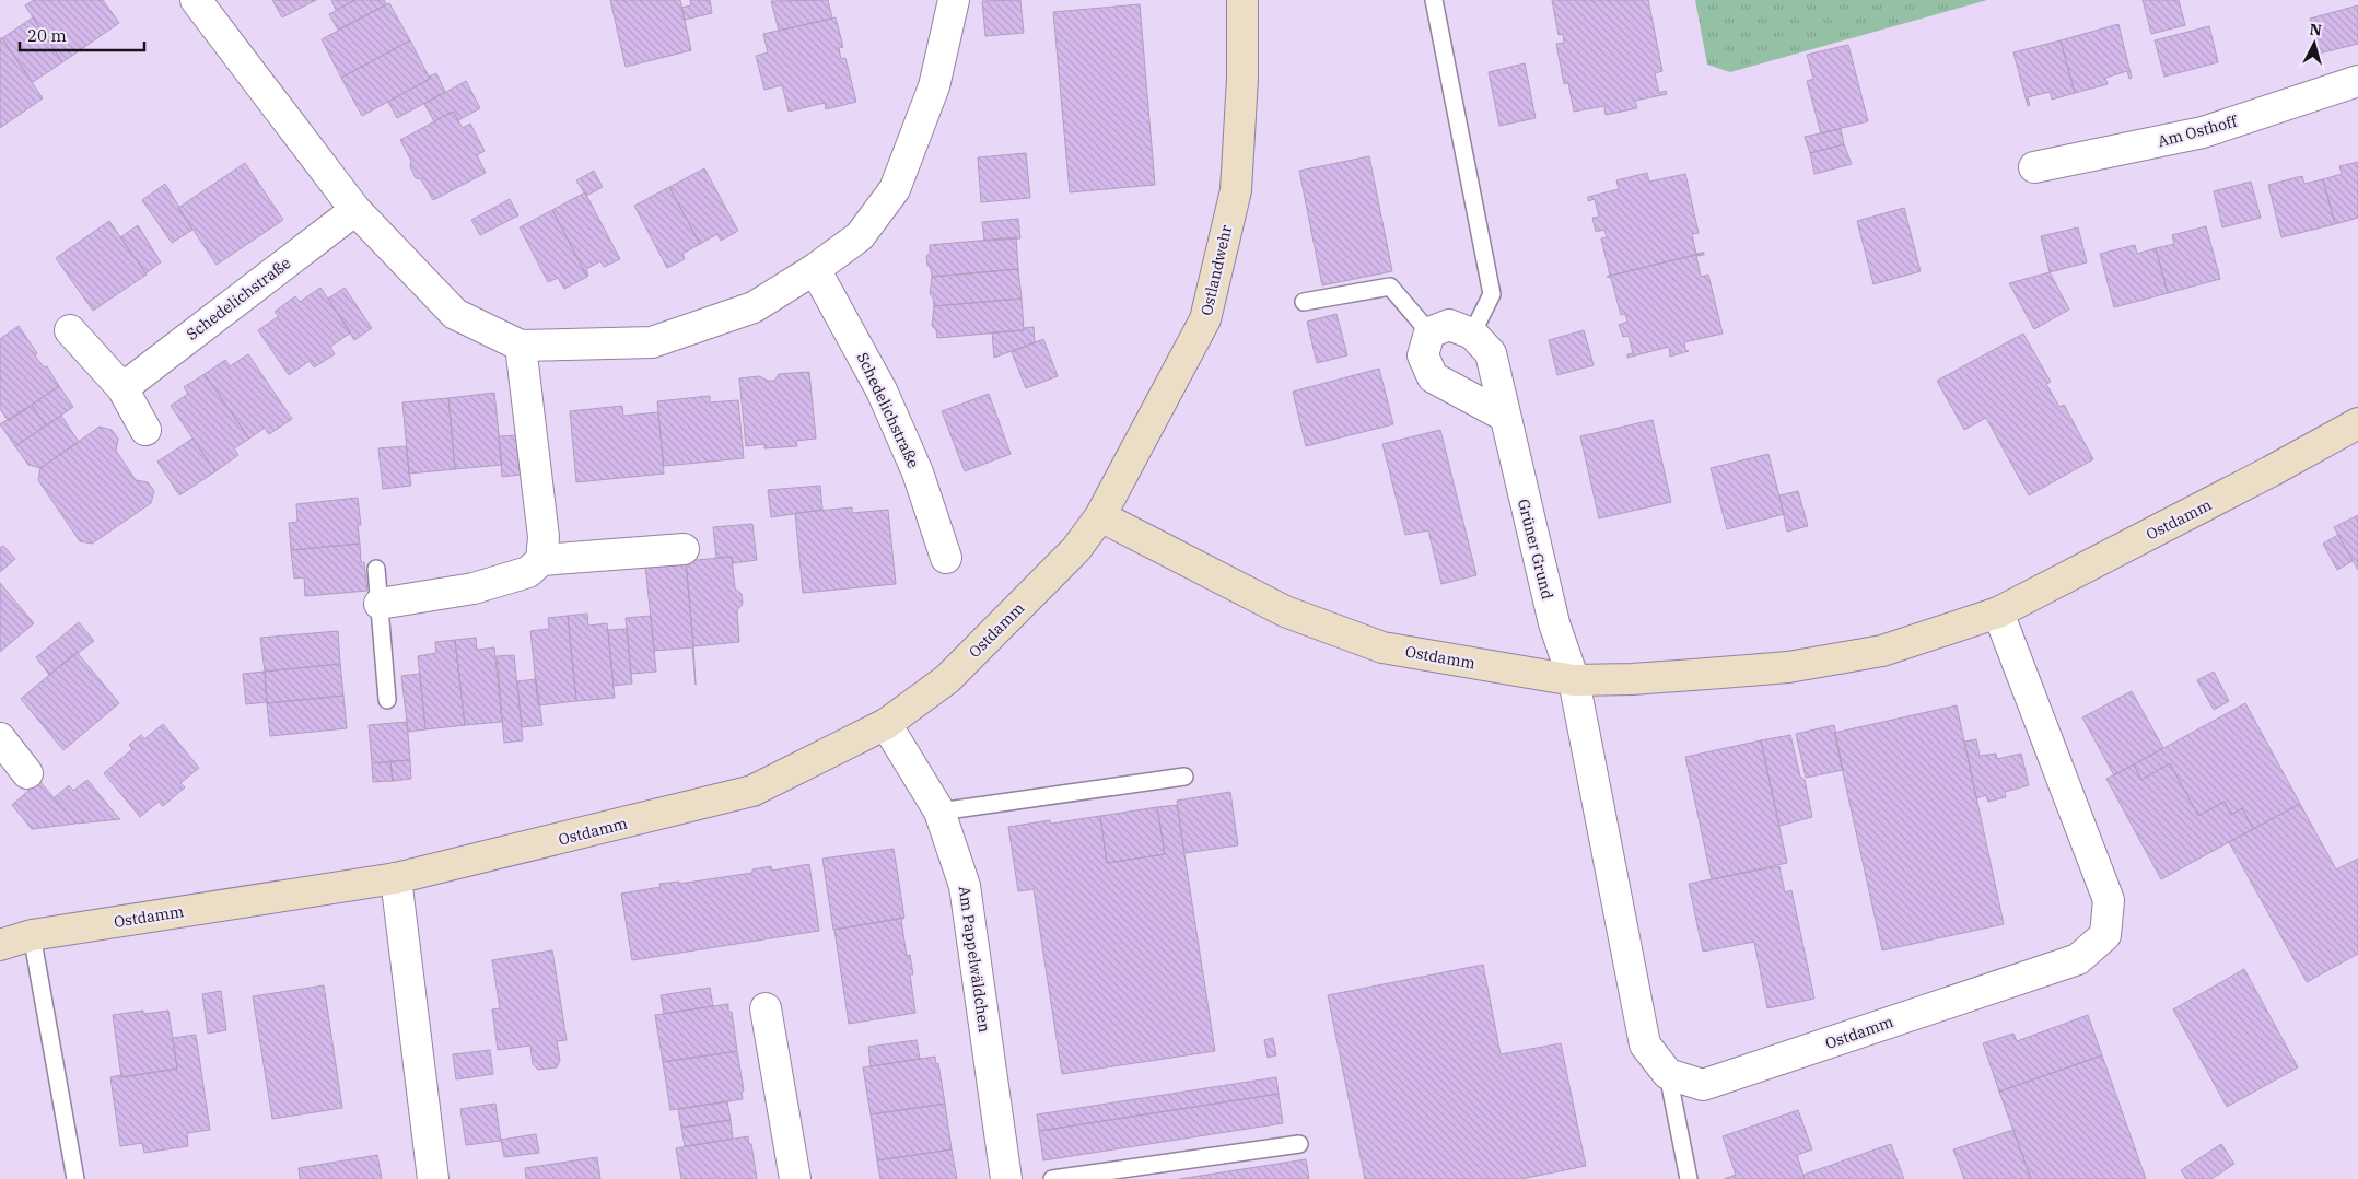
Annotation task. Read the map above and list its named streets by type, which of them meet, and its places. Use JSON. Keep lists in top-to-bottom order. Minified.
{"streets":{"street":["Am Osthoff","Ostlandwehr","Schedelichstraße","Ostdamm","Grüner Grund","Am Pappelwäldchen"]},"crossings":[["Ostlandwehr","Ostdamm"],["Ostdamm","Grüner Grund"],["Ostdamm","Am Pappelwäldchen"]],"scale_bar":"20 m","north":"top"}
